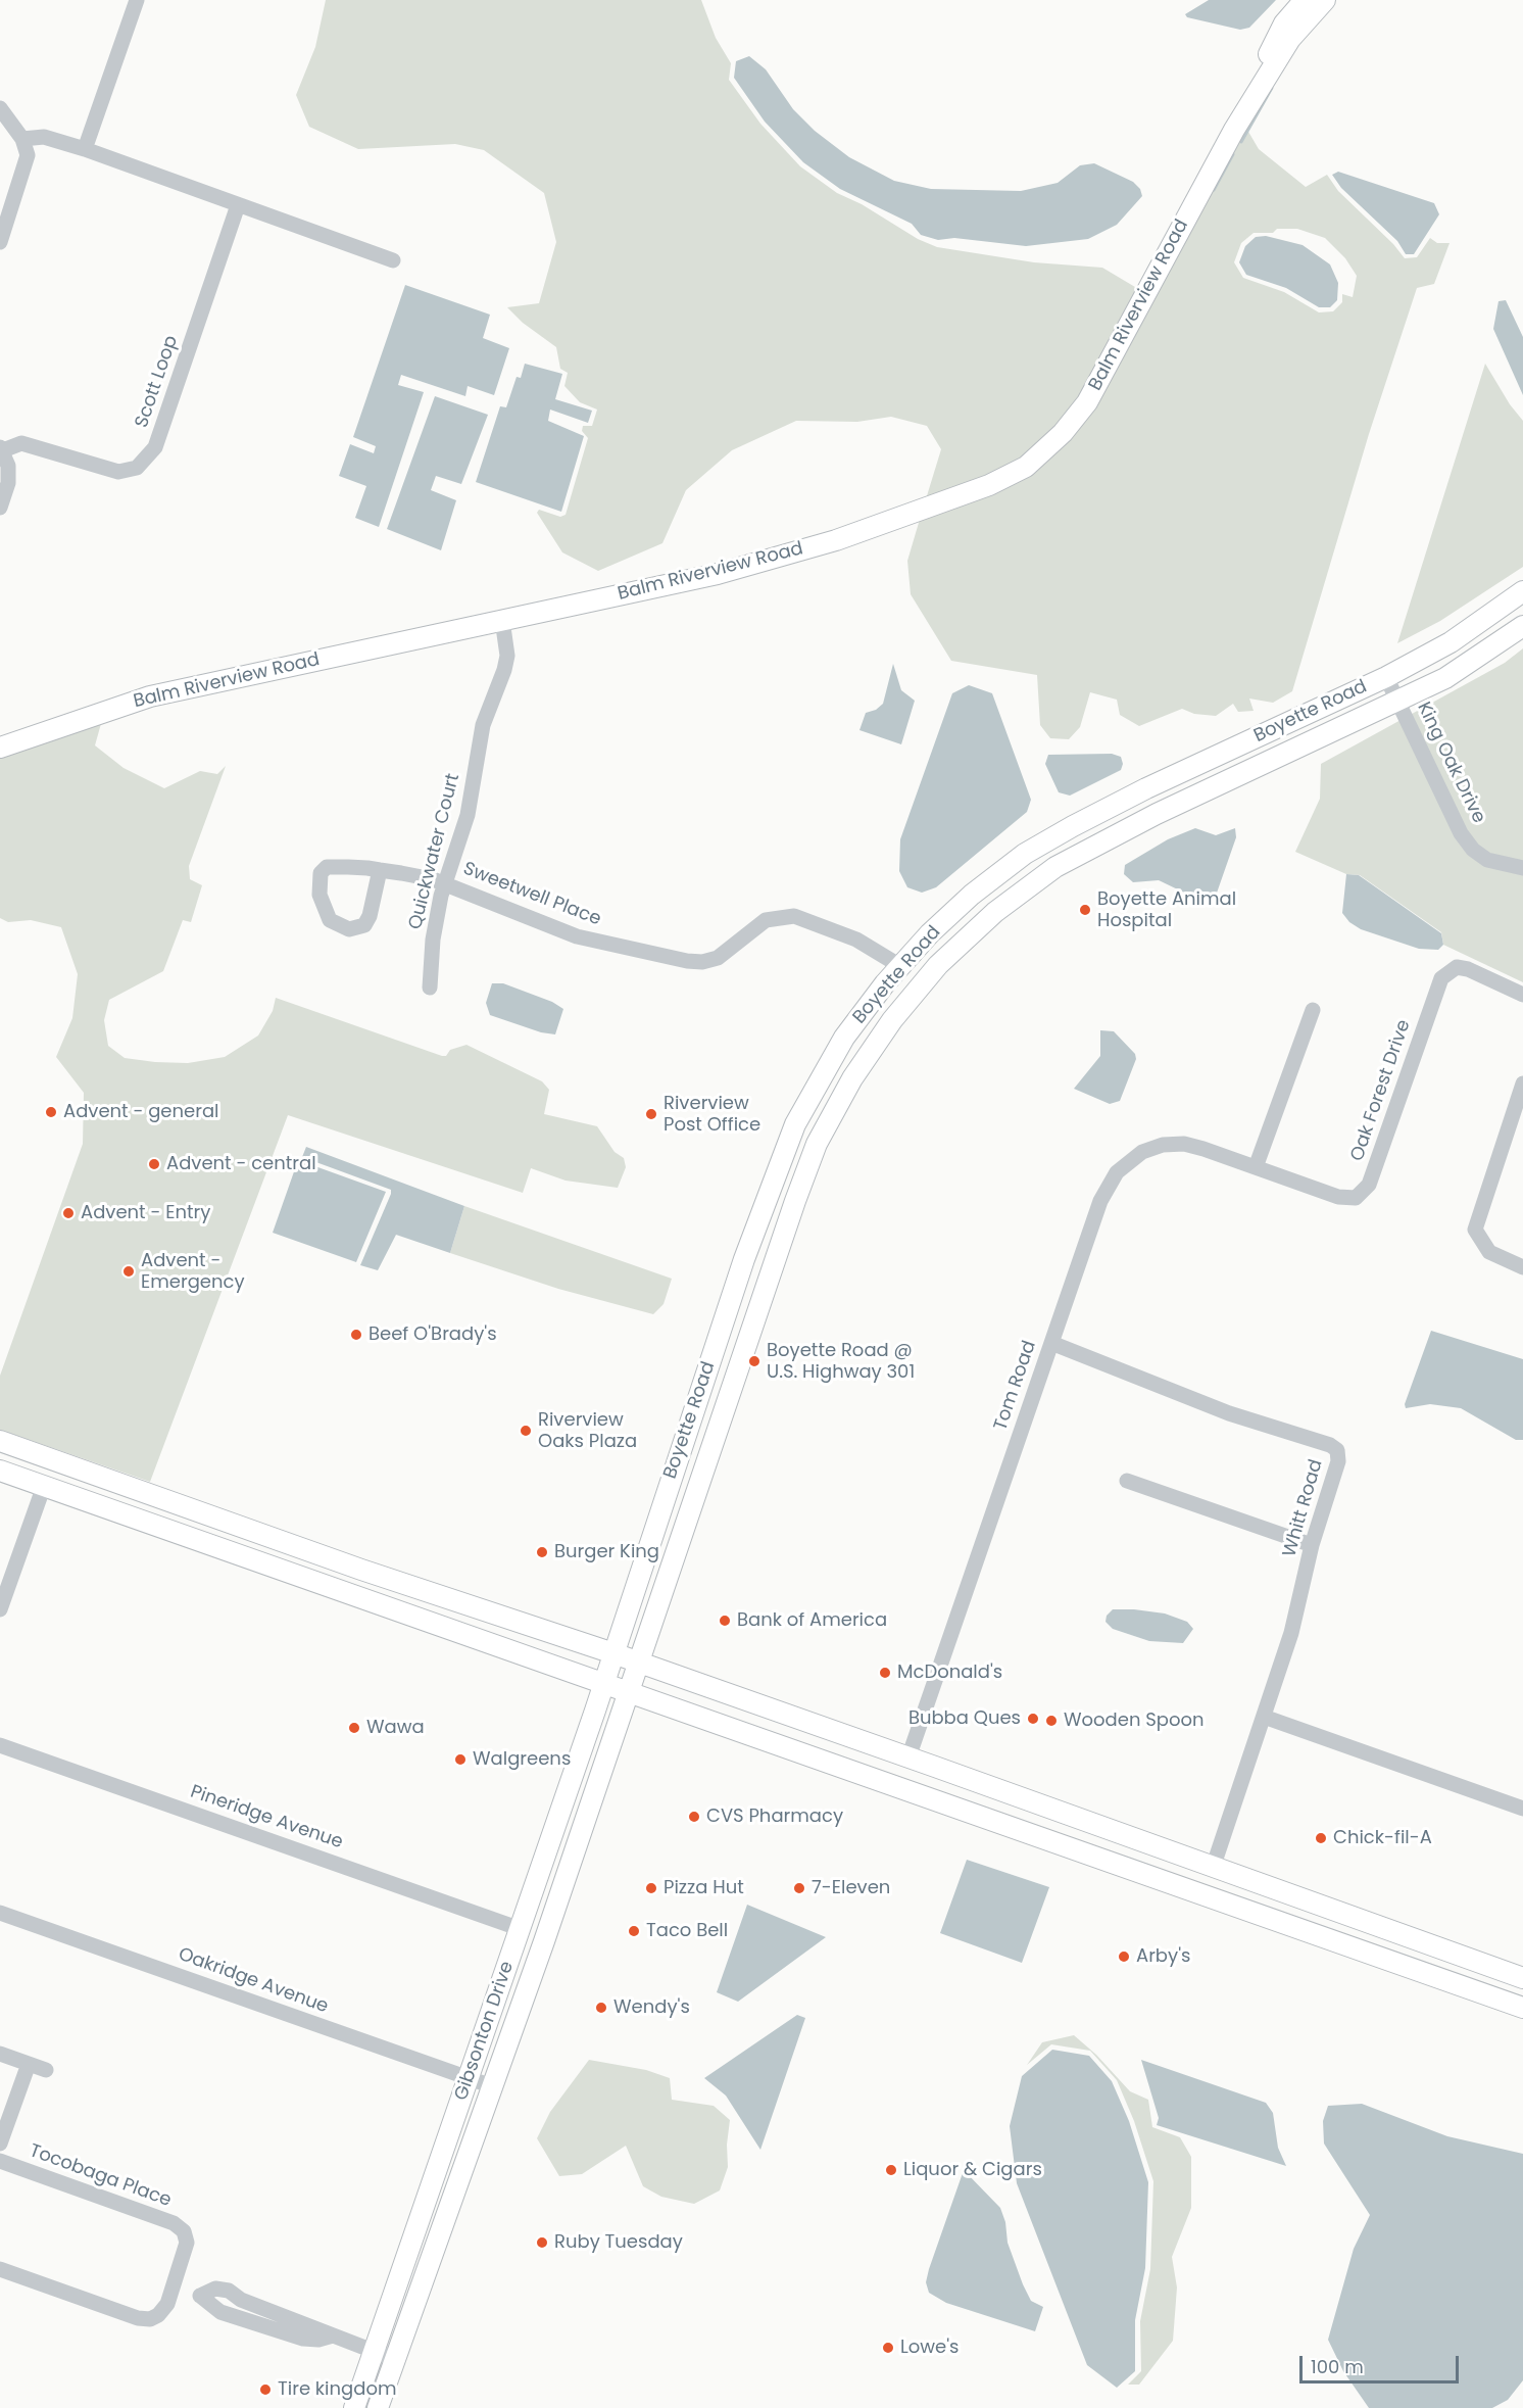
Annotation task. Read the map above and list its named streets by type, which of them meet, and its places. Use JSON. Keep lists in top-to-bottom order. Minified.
{"streets":{"main road":["Balm Riverview Road","Boyette Road","Gibsonton Drive"],"street":["Scott Loop","King Oak Drive","Quickwater Court","Sweetwell Place","Oak Forest Drive","Tom Road","Whitt Road","Pineridge Avenue","Oakridge Avenue","Tocobaga Place"]},"crossings":[["Balm Riverview Road","Quickwater Court"],["Boyette Road","King Oak Drive"],["Boyette Road","Sweetwell Place"],["Boyette Road","Gibsonton Drive"],["Quickwater Court","Sweetwell Place"],["Oak Forest Drive","Tom Road"],["Tom Road","Whitt Road"],["Pineridge Avenue","Gibsonton Drive"],["Oakridge Avenue","Gibsonton Drive"]],"places":["Boyette Animal Hospital","Advent - general","Riverview Post Office","Advent - central","Advent - Entry","Advent - Emergency","Beef O'Brady's","Boyette Road @ U.S. Highway 301","Riverview Oaks Plaza","Burger King","Bank of America","McDonald's","Bubba Ques","Wooden Spoon","Wawa","Walgreens","CVS Pharmacy","Chick-fil-A","Pizza Hut","7-Eleven","Taco Bell","Arby's","Wendy's","Liquor & Cigars","Ruby Tuesday","Lowe's","Tire kingdom"],"scale_bar":"100 m"}
